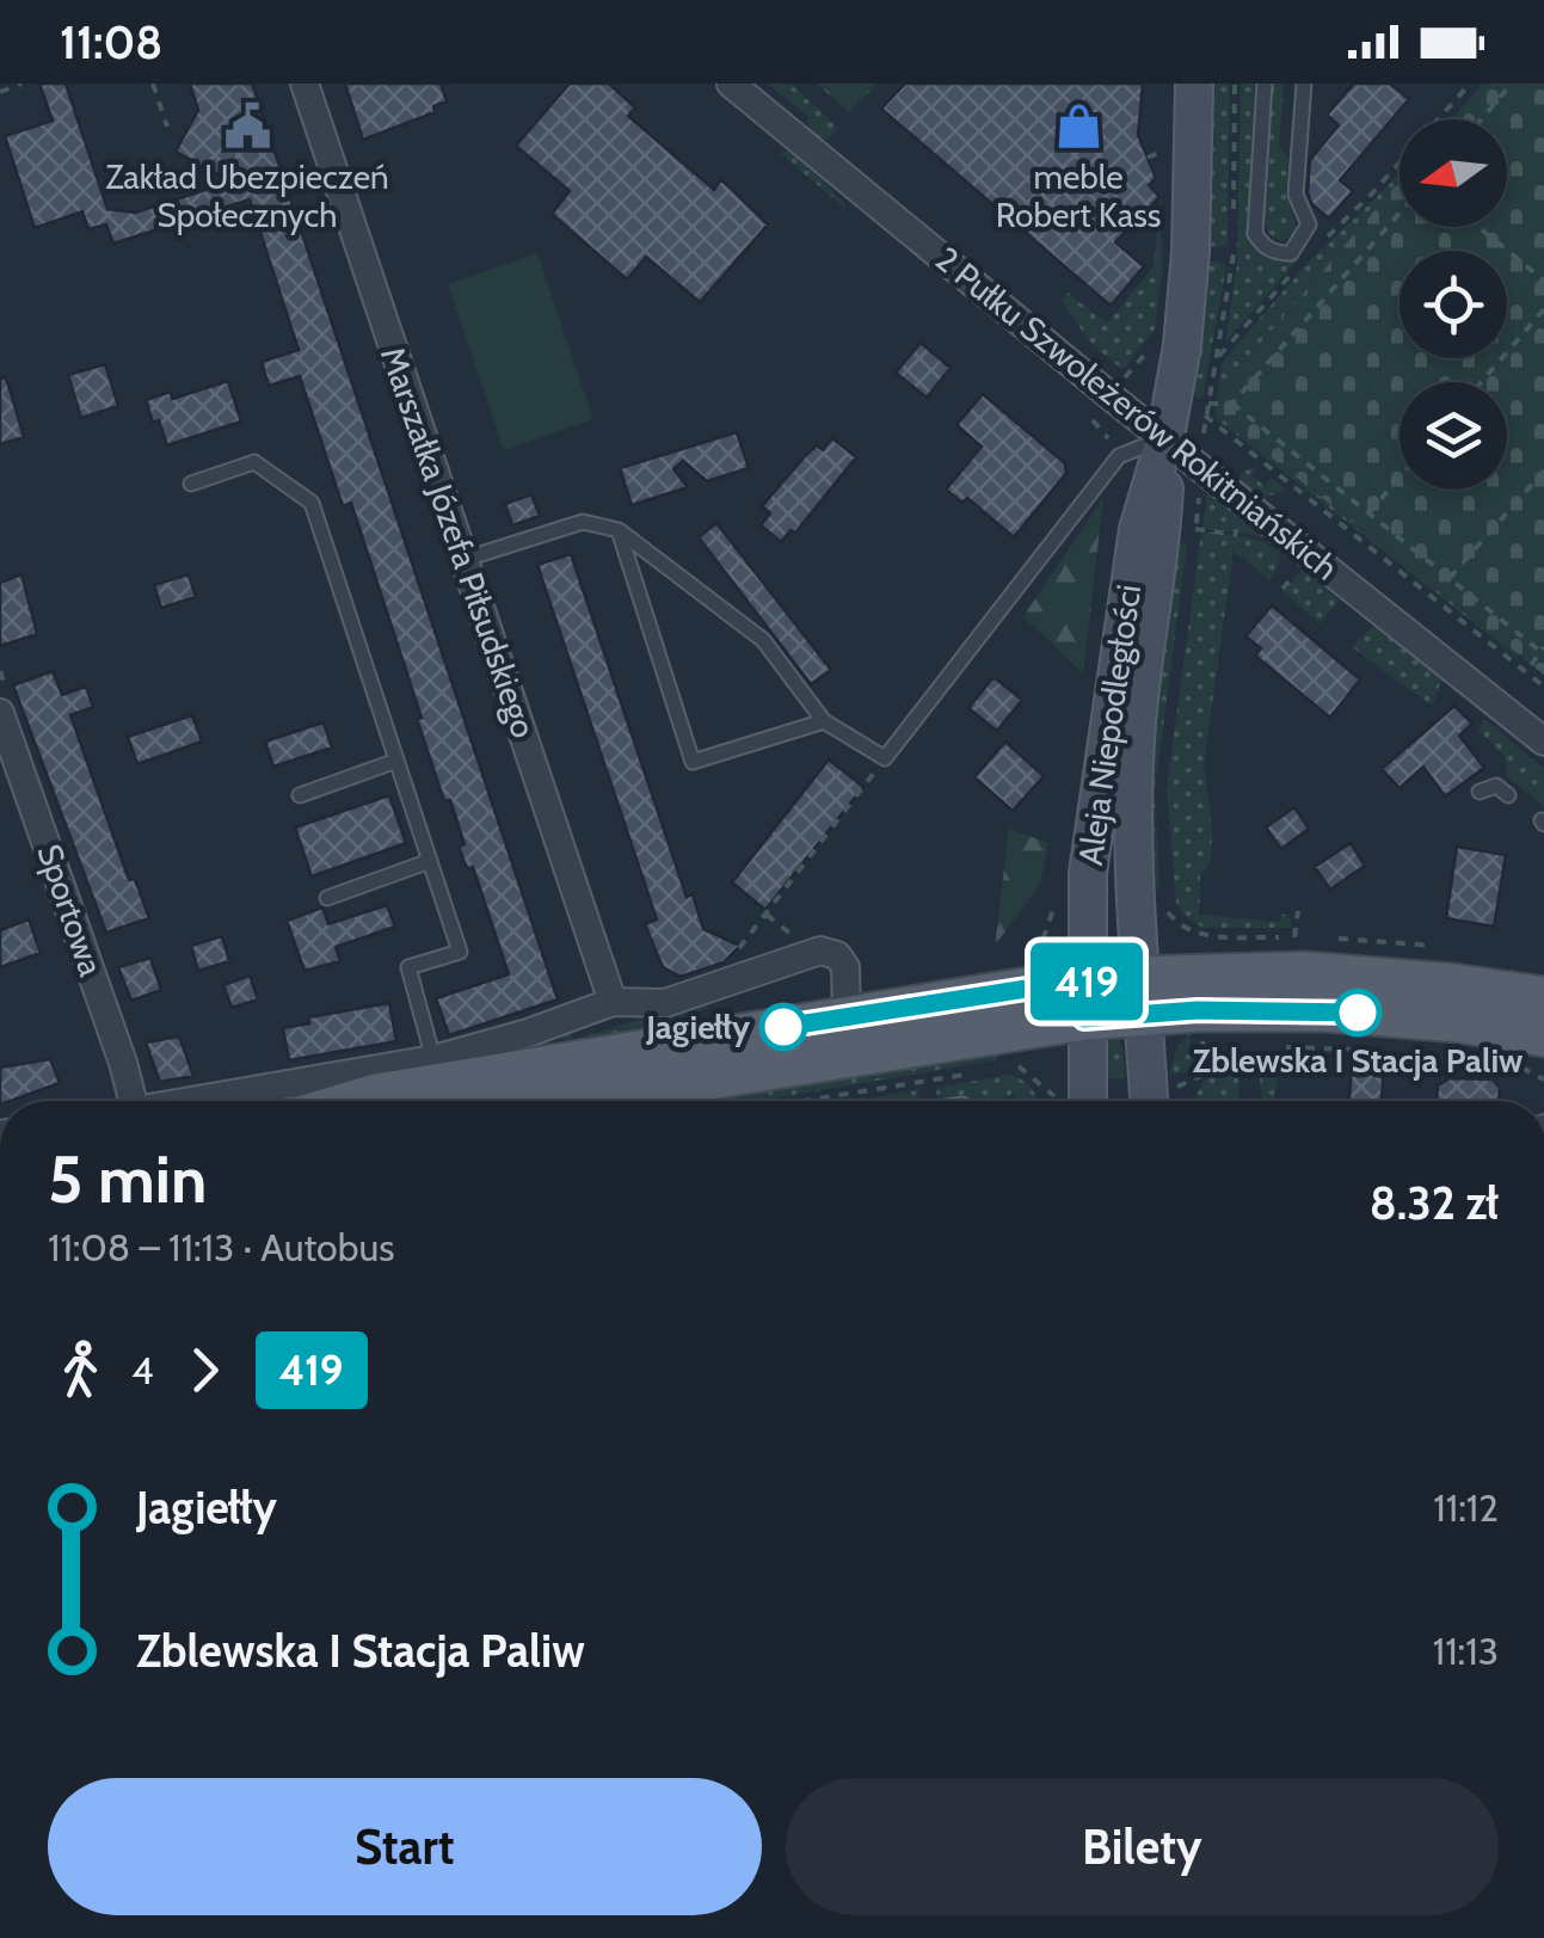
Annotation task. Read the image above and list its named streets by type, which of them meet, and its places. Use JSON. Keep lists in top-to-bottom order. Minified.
{"streets":{"street":["2 Pułku Szwoleżerów Rokitniańskich","Marszałka Józefa Piłsudskiego","Aleja Niepodległości","Sportowa"]},"crossings":[["2 Pułku Szwoleżerów Rokitniańskich","Aleja Niepodległości"]],"places":{"public building":["Zakład Ubezpieczeń Społecznych"],"shop":["meble Robert Kass"],"other":["Zblewska I Stacja Paliw","Jagiełły"]},"lines":["bus line 419"],"north":"left","page":{"status":"11:08","on_map":"419","heading":["5 min","11:08 – 11:13 · Autobus","8.32 zł"],"legs":["4","419"],"list":[{"name":"Jagiełły","value":"11:12"},{"name":"Zblewska I Stacja Paliw","value":"11:13"}],"buttons":["Start","Bilety"]}}
